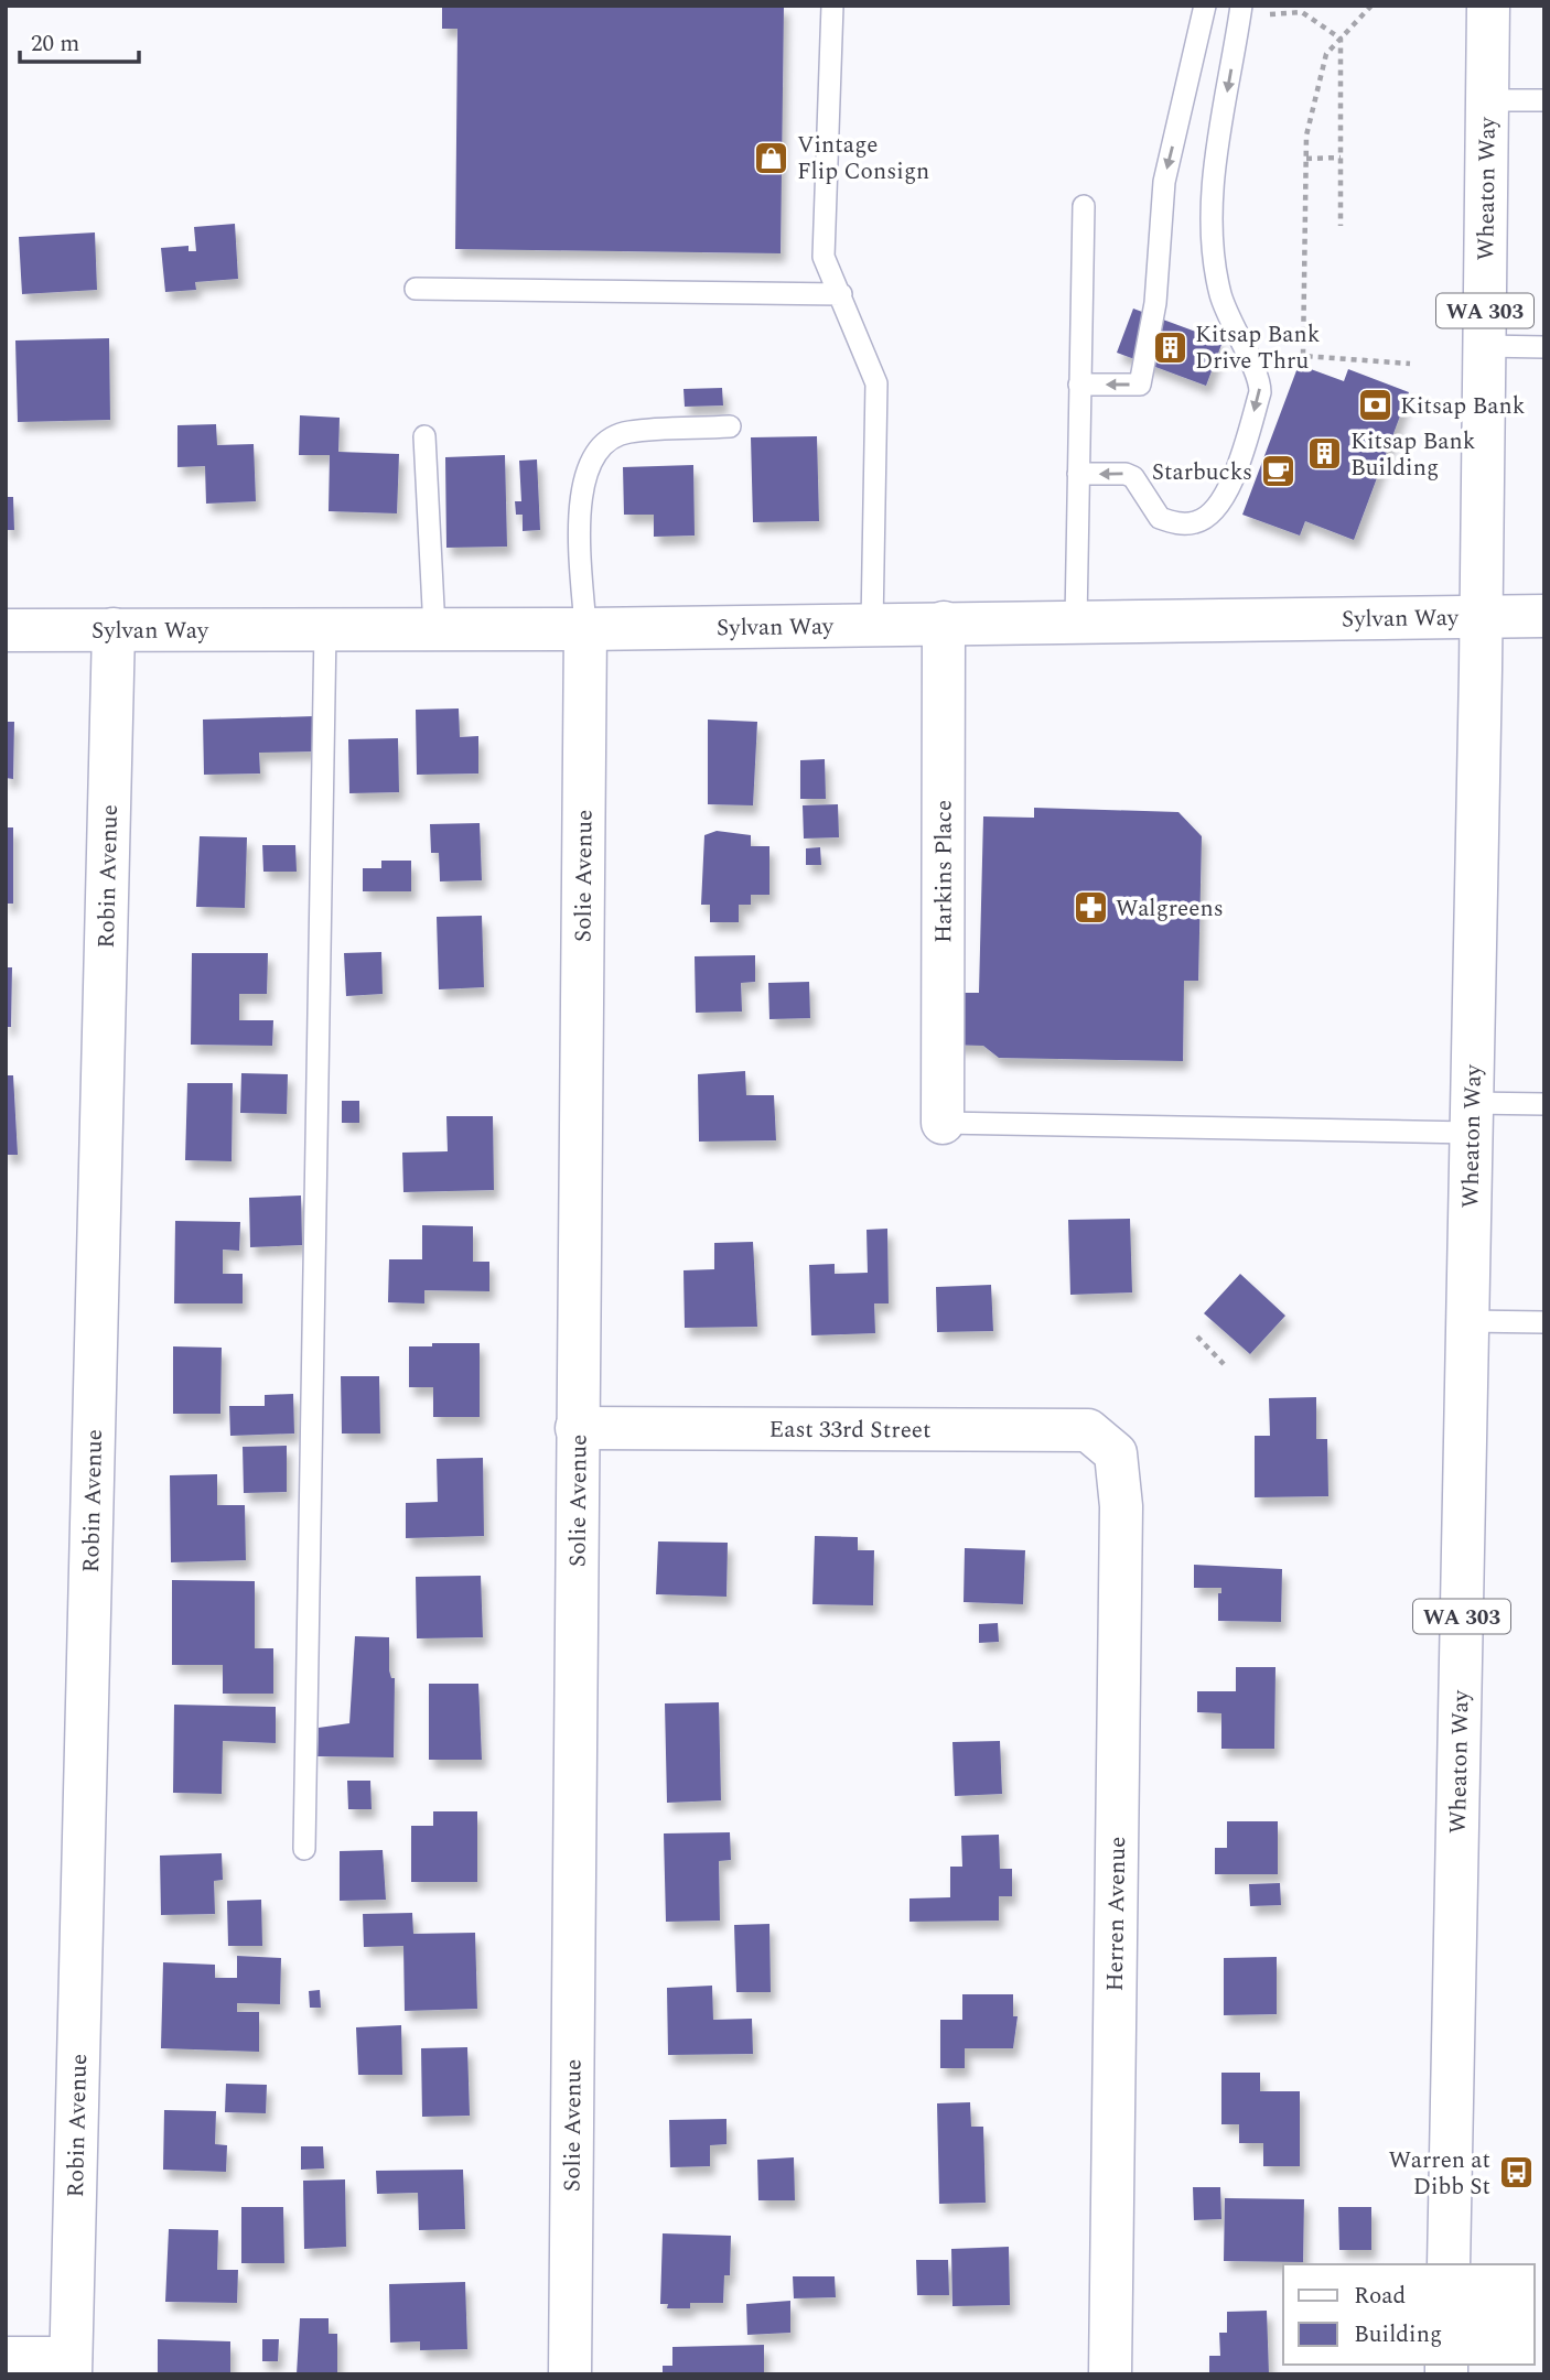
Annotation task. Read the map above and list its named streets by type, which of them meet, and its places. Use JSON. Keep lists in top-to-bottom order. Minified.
{"streets":{"street":["Wheaton Way","WA 303","Sylvan Way","Harkins Place","Robin Avenue","Solie Avenue","East 33rd Street","Herren Avenue"]},"crossings":[["Wheaton Way","Sylvan Way"],["Sylvan Way","Harkins Place"],["Sylvan Way","Robin Avenue"],["Sylvan Way","Solie Avenue"],["Solie Avenue","East 33rd Street"],["East 33rd Street","Herren Avenue"]],"places":{"shop":["Vintage Flip Consign"],"building":["Kitsap Bank Drive Thru","Kitsap Bank Building"],"bank":["Kitsap Bank"],"cafe":["Starbucks"],"pharmacy":["Walgreens"],"bus stop":["Warren at Dibb St"]},"legend":["Road","Building"],"scale_bar":"20 m"}
